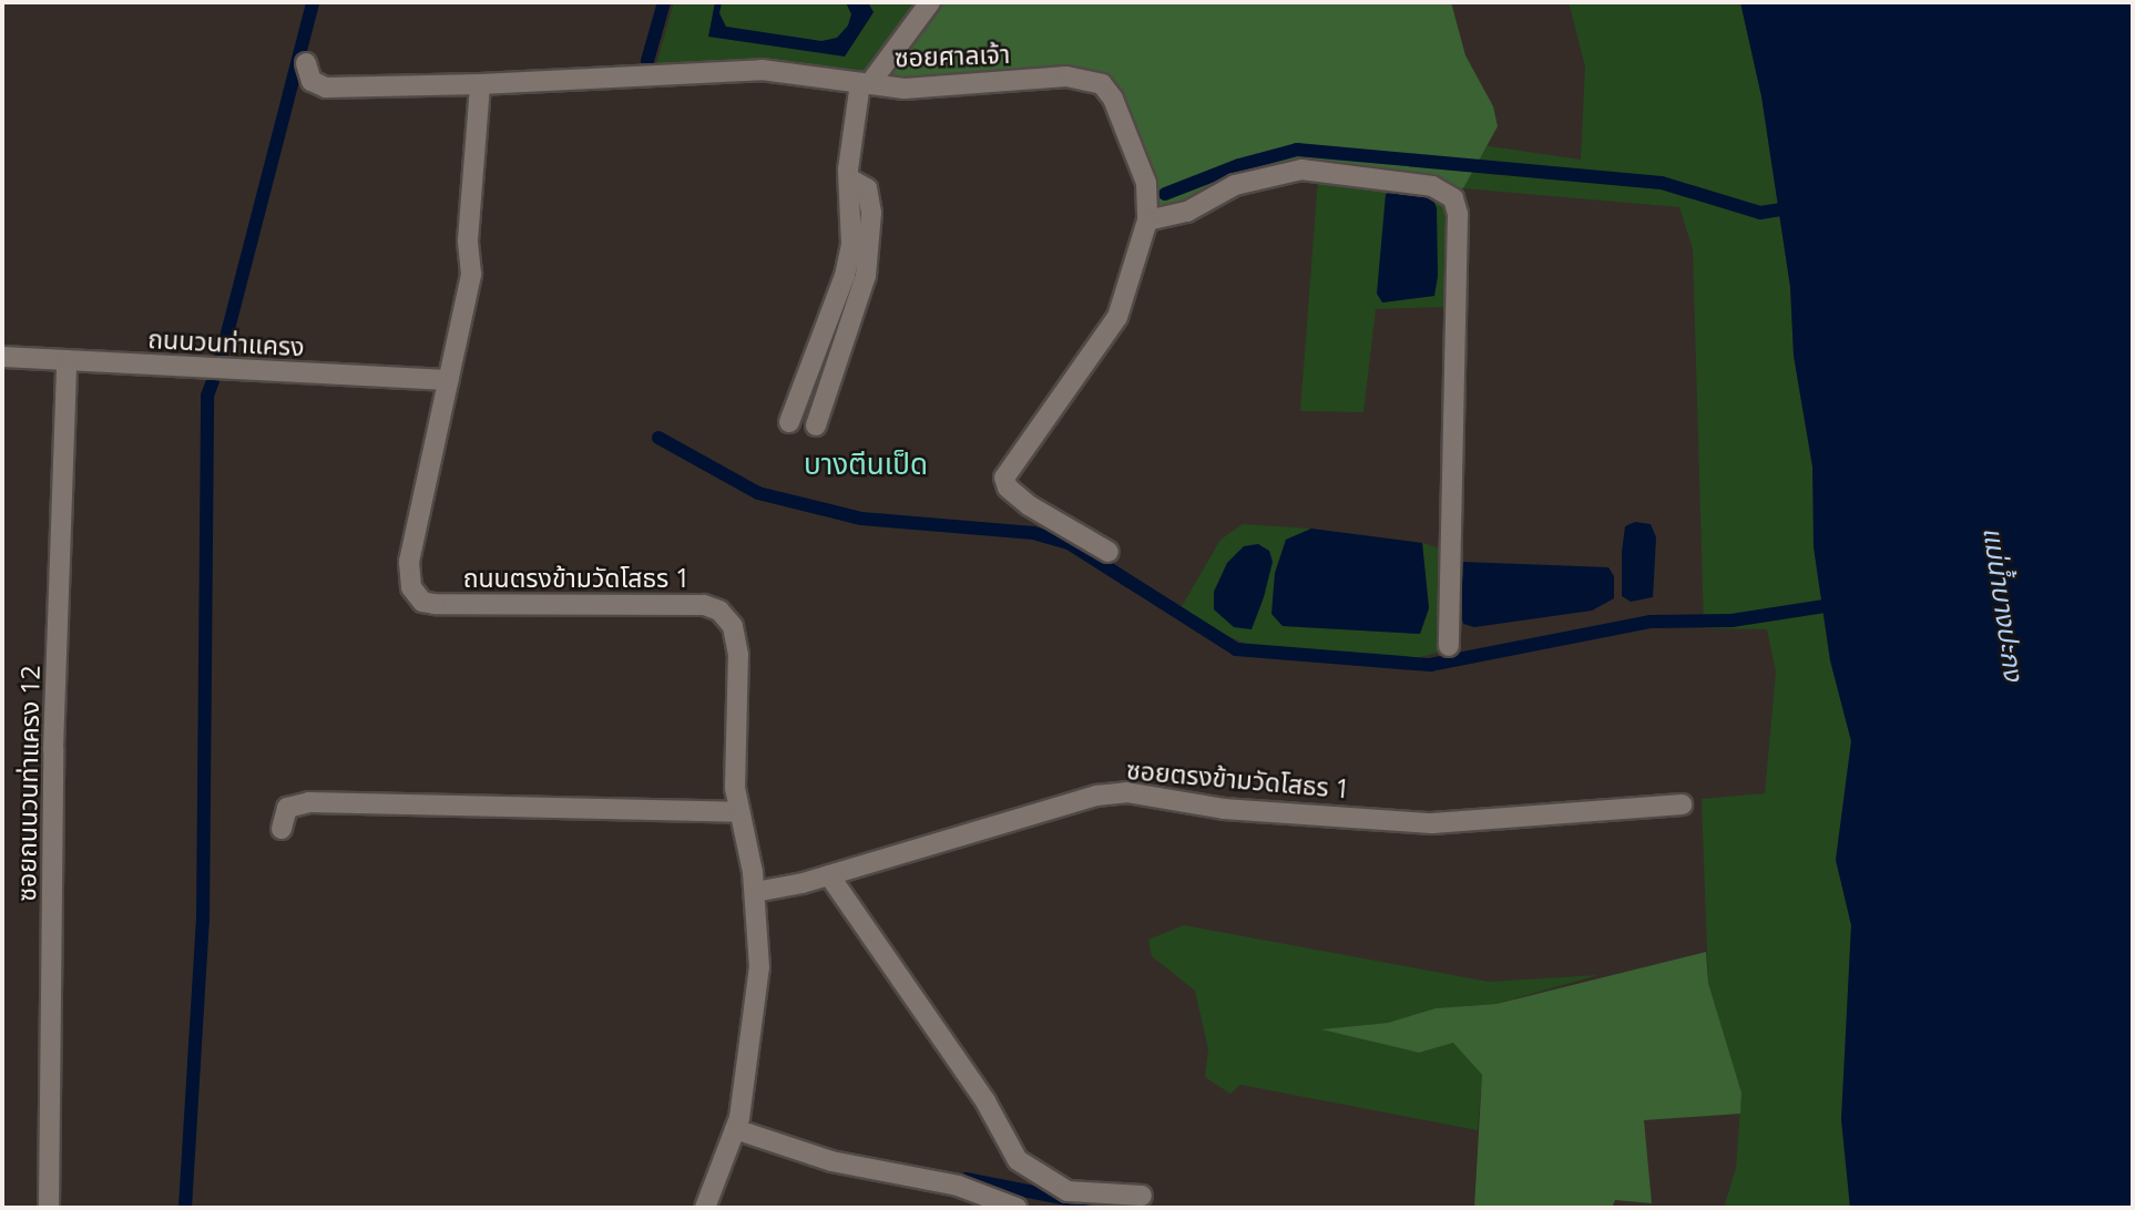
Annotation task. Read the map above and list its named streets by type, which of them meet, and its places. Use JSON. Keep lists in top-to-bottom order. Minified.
{"streets":{"street":["ซอยศาลเจ้า","ถนนวนท่าแครง","ถนนตรงข้ามวัดโสธร 1","ซอยตรงข้ามวัดโสธร 1","ซอยถนนวนท่าแครง 12"]},"crossings":[["ถนนวนท่าแครง","ถนนตรงข้ามวัดโสธร 1"],["ถนนวนท่าแครง","ซอยถนนวนท่าแครง 12"],["ถนนตรงข้ามวัดโสธร 1","ซอยตรงข้ามวัดโสธร 1"]],"districts":["บางตีนเป็ด"],"water":["แม่น้ำบางปะกง"]}
